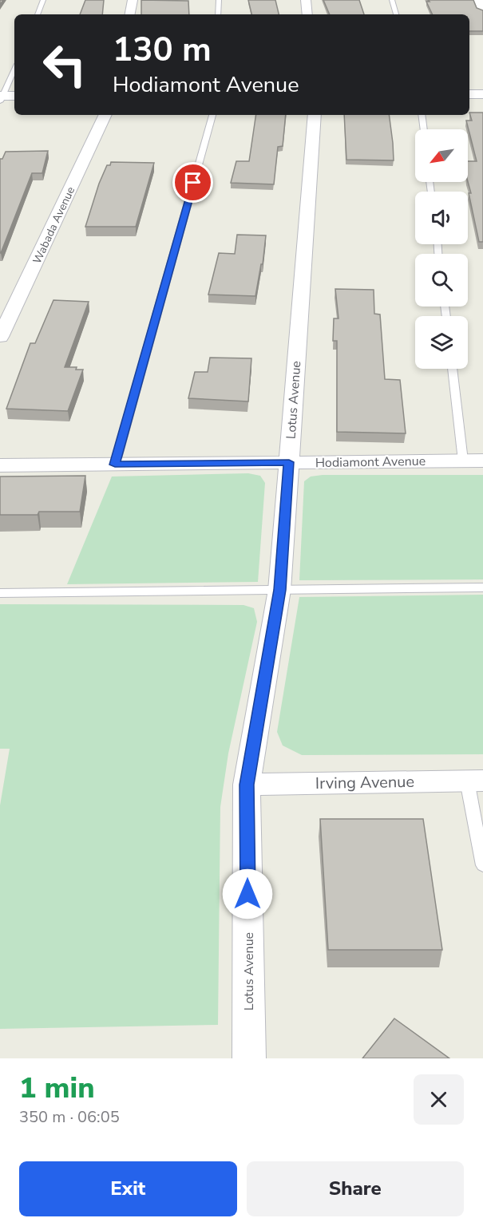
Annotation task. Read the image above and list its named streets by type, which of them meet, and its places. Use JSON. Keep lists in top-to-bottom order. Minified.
{"streets":{"street":["Wabada Avenue","Lotus Avenue","Hodiamont Avenue","Irving Avenue"]},"crossings":[["Lotus Avenue","Hodiamont Avenue"],["Lotus Avenue","Irving Avenue"]],"north":"bottom left","page":{"turn":["130 m","Hodiamont Avenue"],"heading":["1 min","350 m · 06:05"],"buttons":["Exit","Share"]}}
